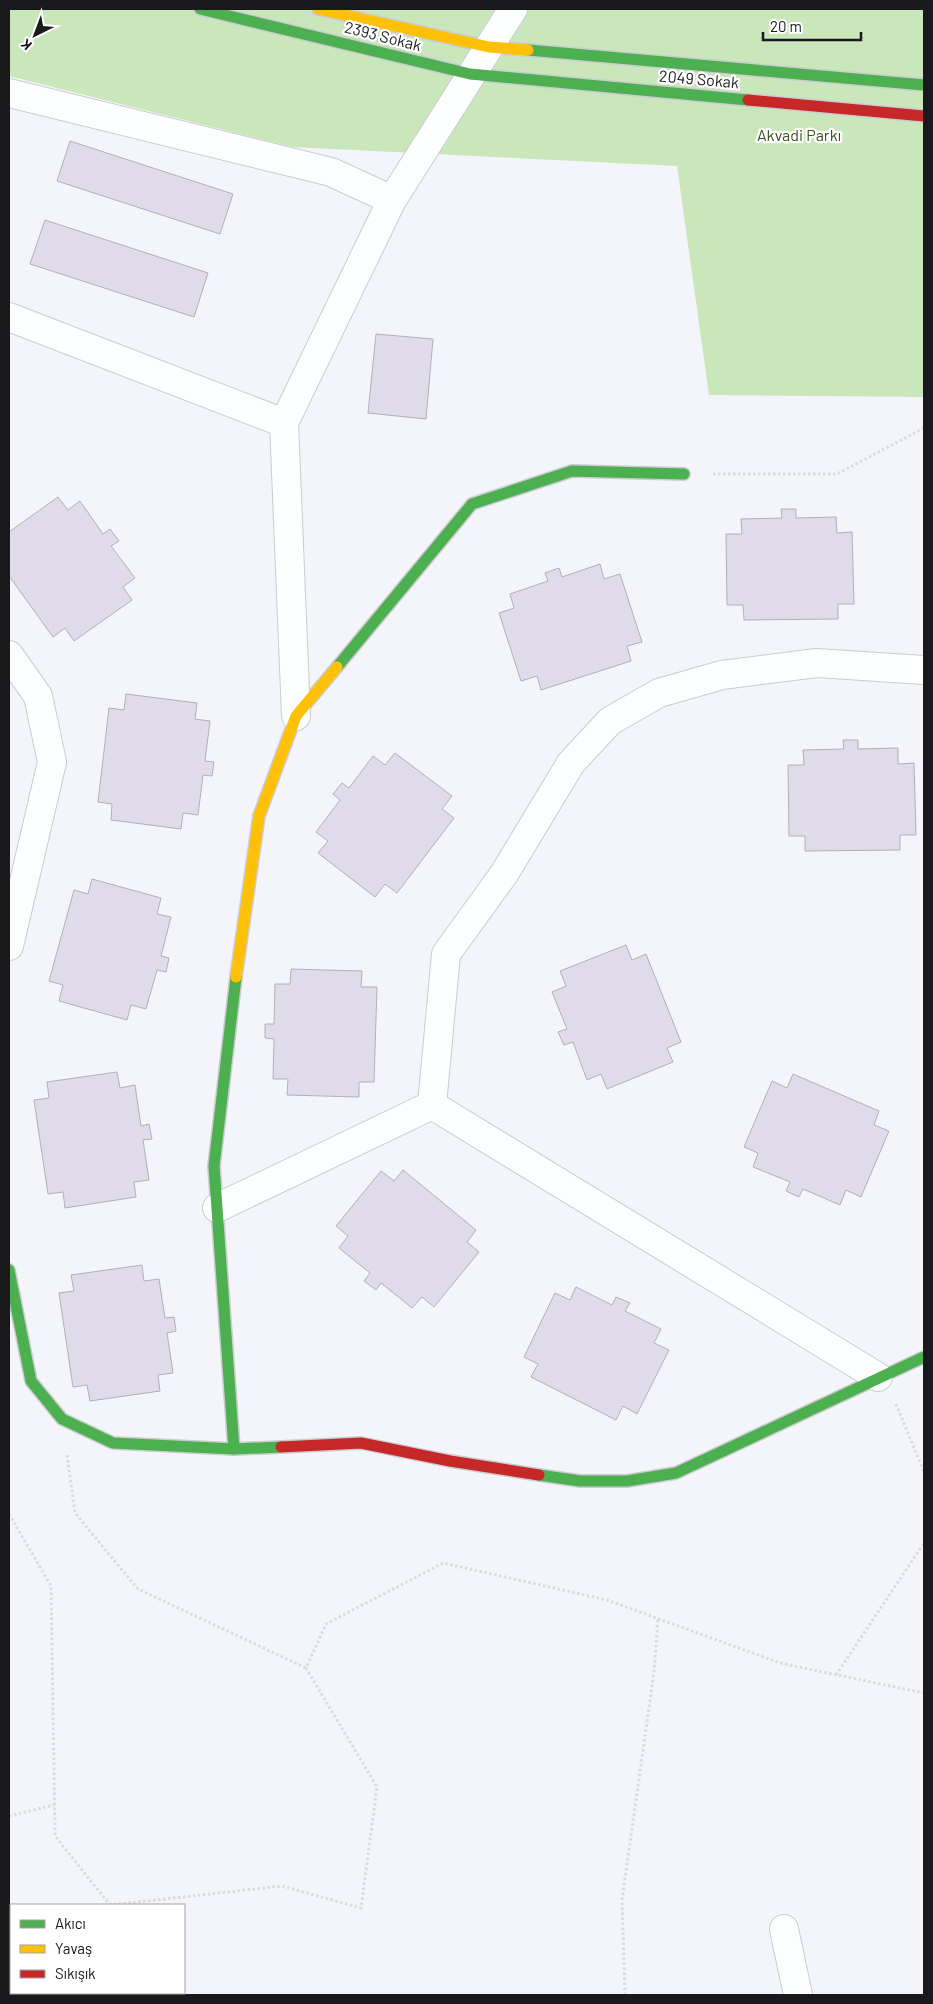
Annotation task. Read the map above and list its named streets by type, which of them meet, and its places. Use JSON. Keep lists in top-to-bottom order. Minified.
{"streets":{"street":["2393 Sokak","2049 Sokak"]},"crossings":[["2393 Sokak","2049 Sokak"]],"parks":["Akvadi Parkı"],"legend":["Akıcı","Yavaş","Sıkışık"],"scale_bar":"20 m","north":"bottom left"}
